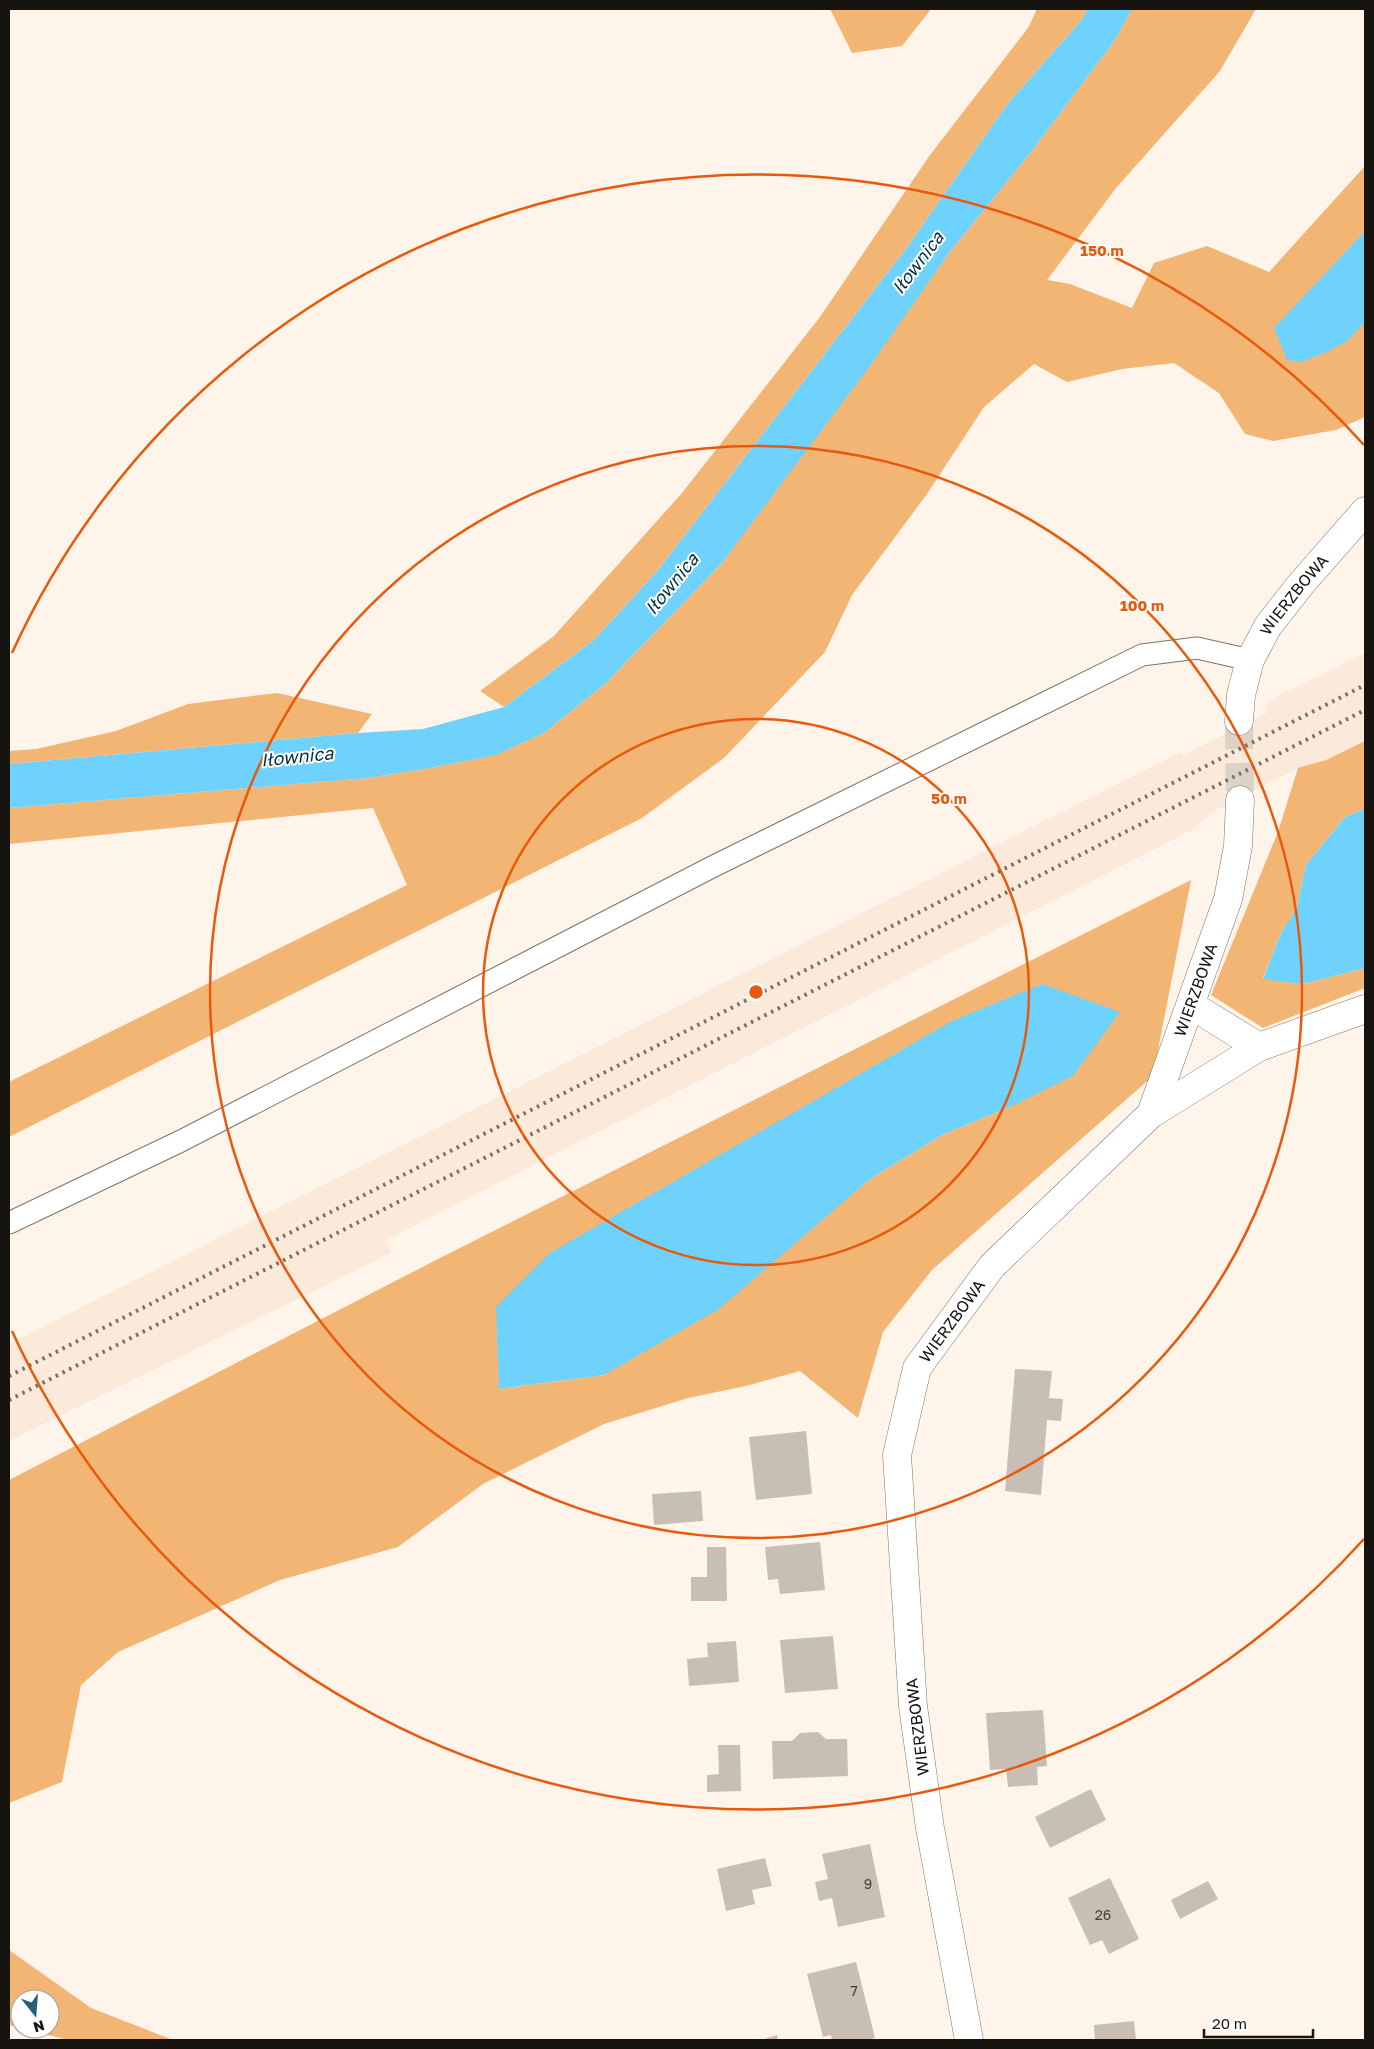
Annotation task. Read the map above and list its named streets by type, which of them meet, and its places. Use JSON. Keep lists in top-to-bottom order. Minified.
{"streets":{"street":["WIERZBOWA"]},"water":["Iłownica"],"house_numbers":["9","26","7"],"scale_bar":"20 m","north":"bottom","rings":["150 m","100 m","50 m"]}
